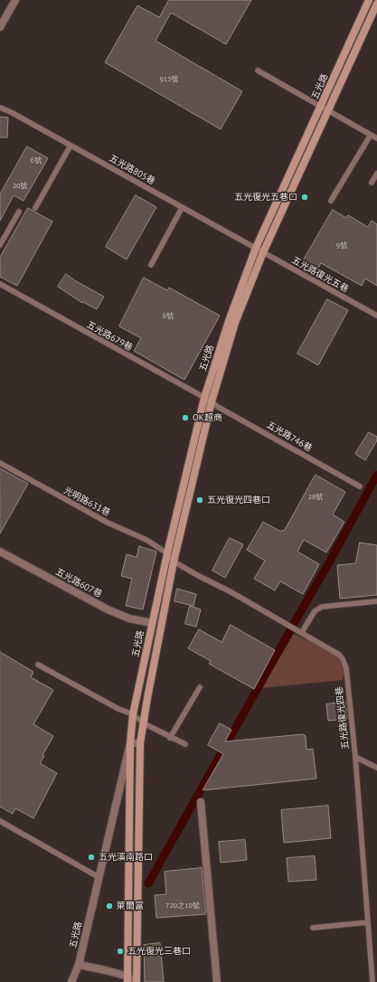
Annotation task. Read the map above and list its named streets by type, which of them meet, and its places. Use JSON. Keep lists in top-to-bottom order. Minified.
{"streets":{"main road":["五光路"],"street":["五光路607巷"],"lane":["五光路805巷","五光路復光五巷","五光路679巷","五光路746巷","光明路631巷","五光路復光四巷"]},"crossings":[["五光路","五光路805巷"],["五光路","五光路復光五巷"],["五光路","五光路679巷"],["五光路","五光路746巷"],["五光路","光明路631巷"],["五光路","五光路607巷"],["五光路","五光路復光四巷"],["五光路805巷","五光路復光五巷"],["五光路679巷","五光路746巷"],["光明路631巷","五光路復光四巷"]],"places":["五光復光五巷口","OK超商","五光復光四巷口","五光溪南路口","萊爾富","五光復光三巷口"],"house_numbers":["913號","6號","20號","9號","6號","28號","720之10號"]}
